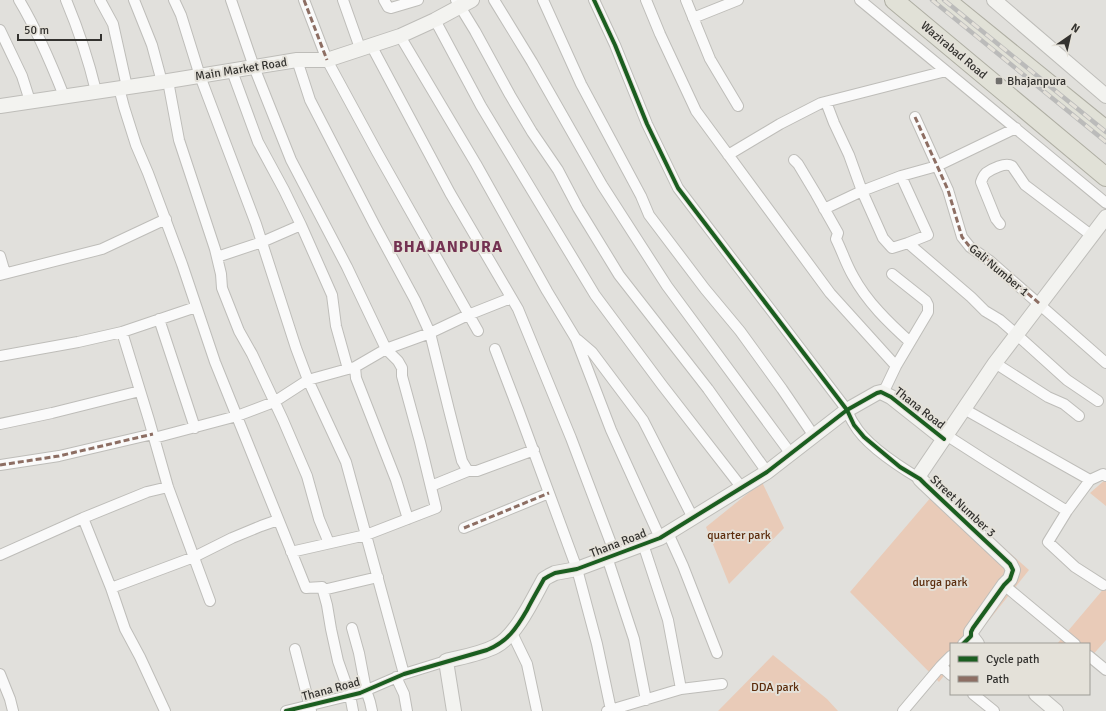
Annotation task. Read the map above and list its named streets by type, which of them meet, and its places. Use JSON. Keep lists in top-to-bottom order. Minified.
{"streets":{"highway":["Wazirabad Road"],"street":["Main Market Road","Gali Number 1","Thana Road","Street Number 3"]},"crossings":[["Gali Number 1","Thana Road"],["Thana Road","Street Number 3"]],"districts":["BHAJANPURA"],"parks":["quarter park","durga park","DDA park"],"places":{"transit":["Bhajanpura"]},"legend":["Cycle path","Path"],"scale_bar":"50 m","north":"top right"}
